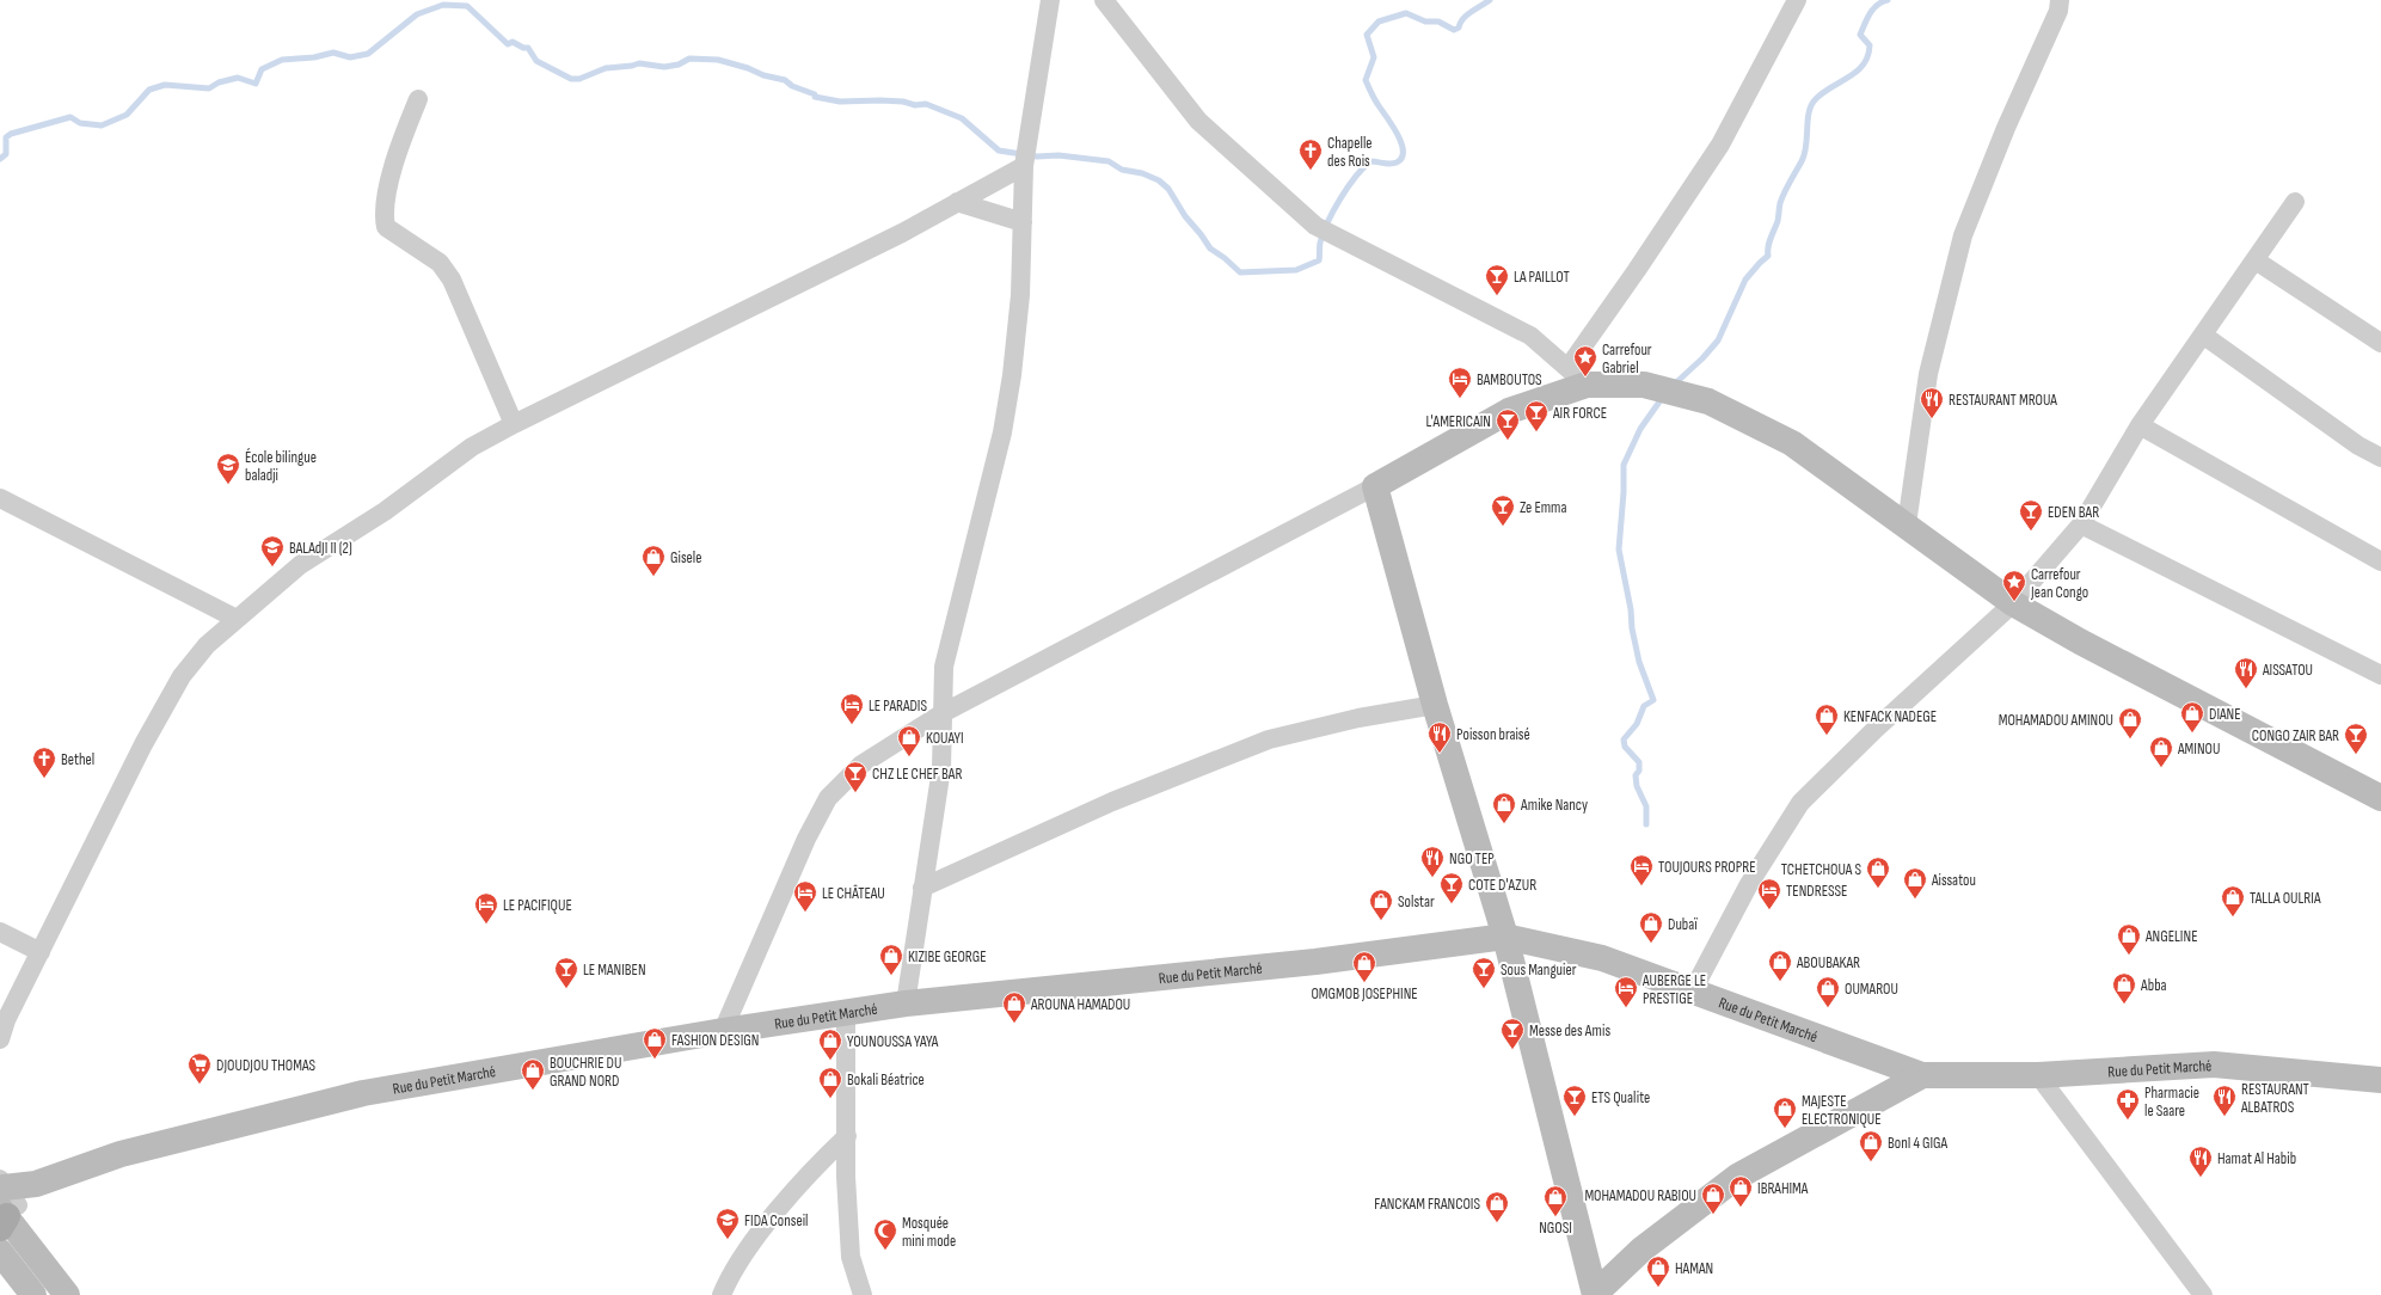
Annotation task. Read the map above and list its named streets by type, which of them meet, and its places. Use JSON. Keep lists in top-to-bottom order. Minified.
{"streets":{"street":["Rue du Petit Marché"]},"places":{"church":["Chapelle des Rois","Bethel"],"bar":["LA PAILLOT","AIR FORCE","L'AMERICAIN","Ze Emma","EDEN BAR","CONGO ZAIR BAR","CHZ LE CHEF BAR","COTE D'AZUR","LE MANIBEN","Sous Manguier","Messe des Amis","ETS Qualite"],"place":["Carrefour Gabriel","Carrefour Jean Congo"],"hotel":["BAMBOUTOS","LE PARADIS","TOUJOURS PROPRE","TENDRESSE","LE CHÂTEAU","LE PACIFIQUE","AUBERGE LE PRESTIGE"],"restaurant":["RESTAURANT MROUA","AISSATOU","Poisson braisé","NGO TEP","RESTAURANT ALBATROS","Hamat Al Habib"],"school or university":["École bilingue baladji","BALAdJI II (2)","FIDA Conseil"],"shop":["Gisele","DIANE","KENFACK NADEGE","MOHAMADOU AMINOU","KOUAYI","AMINOU","Amike Nancy","TCHETCHOUA S","Aissatou","TALLA OULRIA","Solstar","Dubaï","ANGELINE","KIZIBE GEORGE","ABOUBAKAR","OMGMOB JOSEPHINE","Abba","OUMAROU","AROUNA HAMADOU","FASHION DESIGN","YOUNOUSSA YAYA","BOUCHRIE DU GRAND NORD","Bokali Béatrice","MAJESTE ELECTRONIQUE","BonI 4 GIGA","IBRAHIMA","MOHAMADOU RABIOU","NGOSI","FANCKAM FRANCOIS","HAMAN"],"supermarket":["DJOUDJOU THOMAS"],"pharmacy":["Pharmacie le Saare"],"mosque":["Mosquée mini mode"]}}
